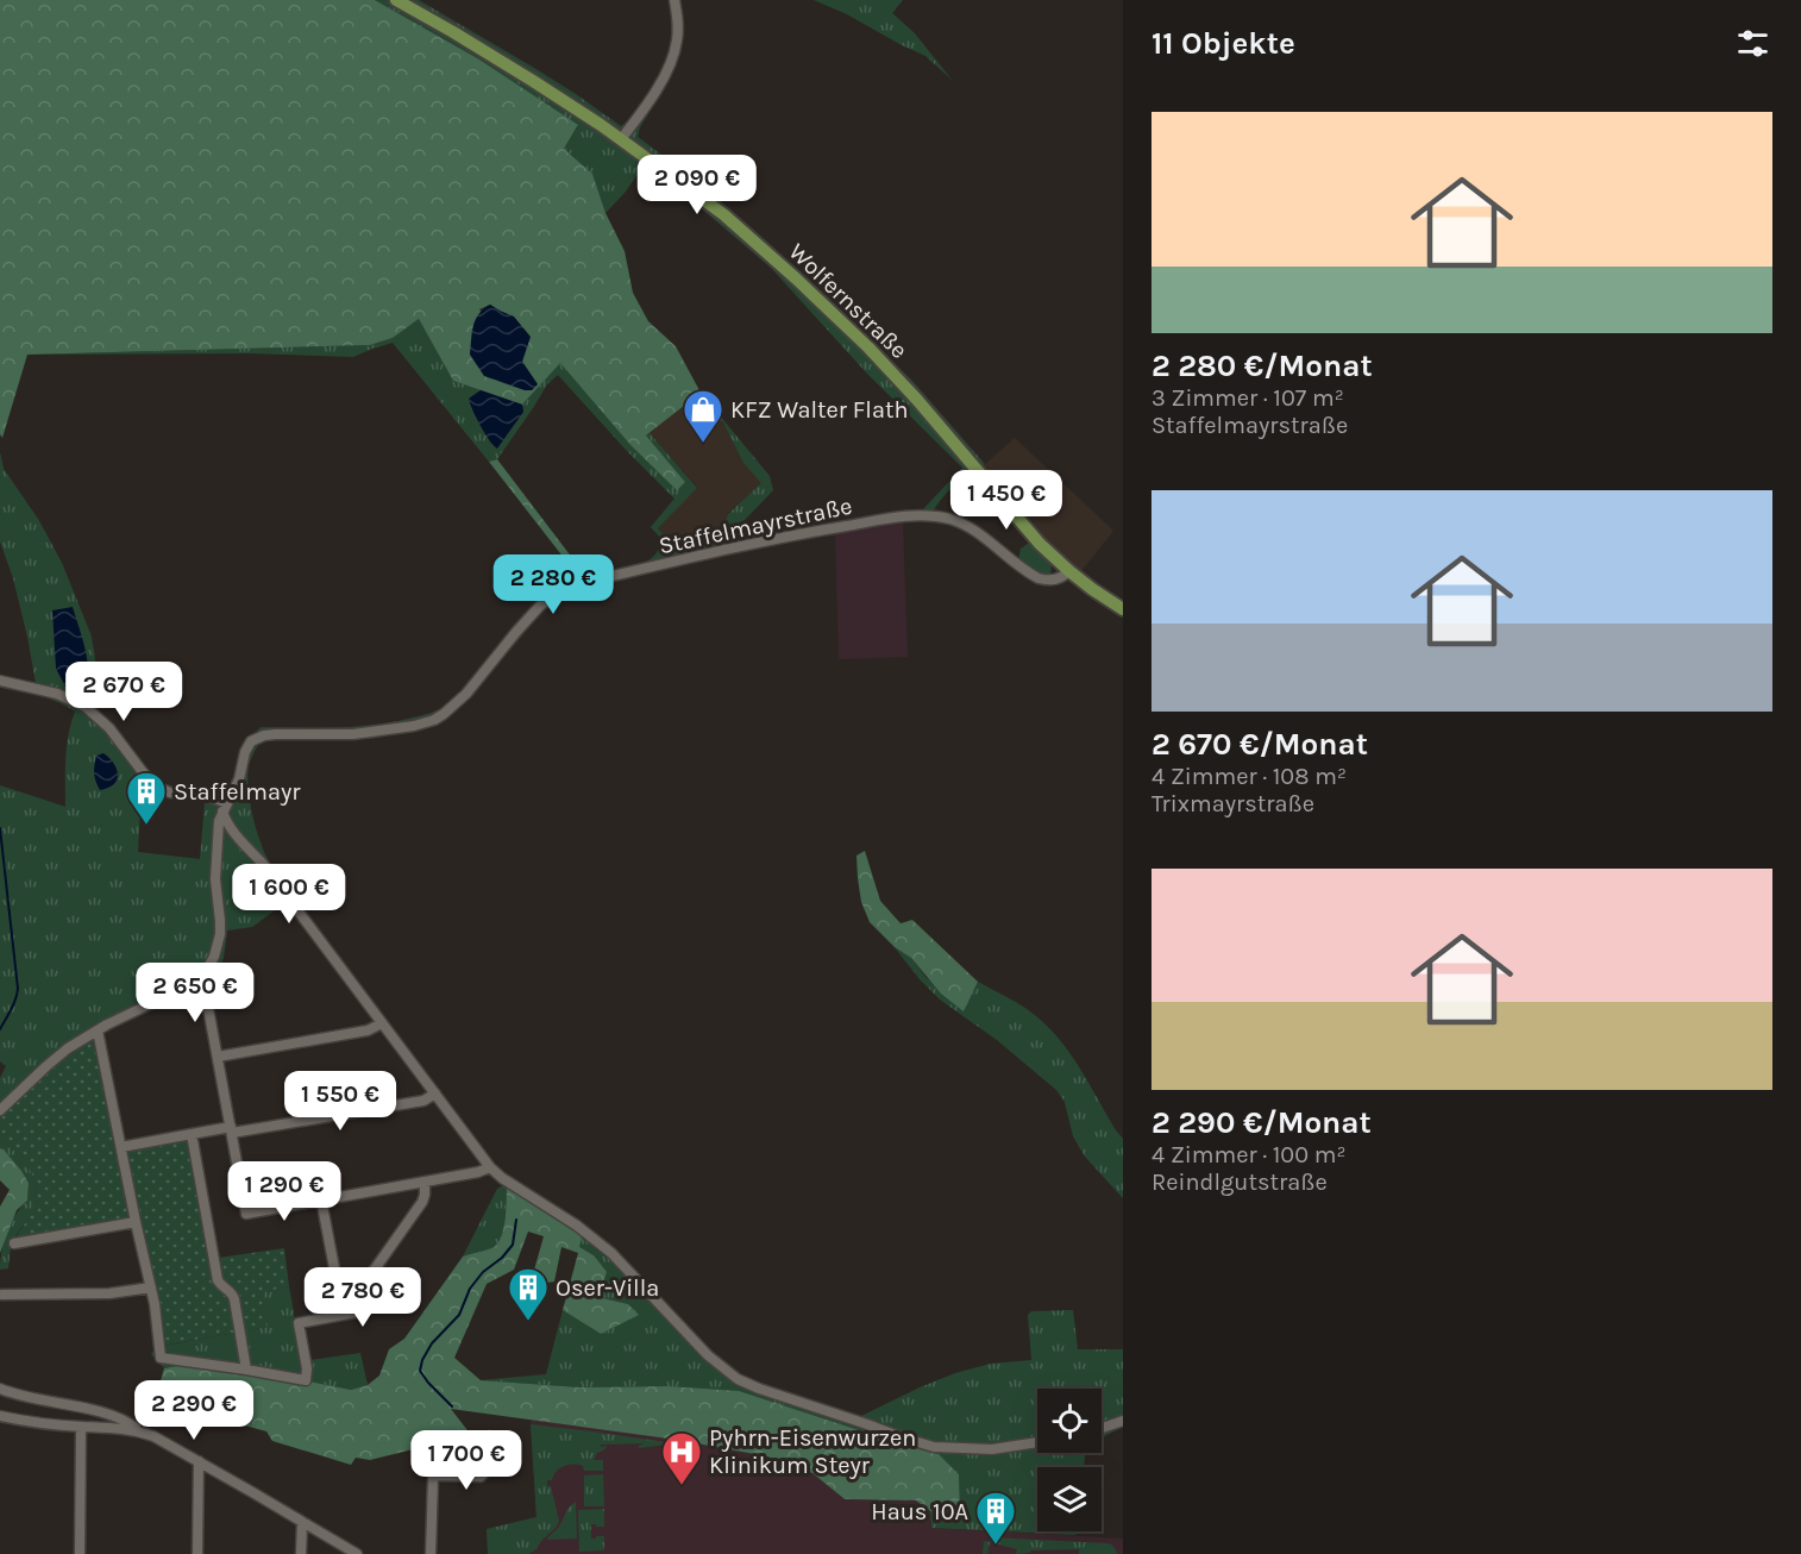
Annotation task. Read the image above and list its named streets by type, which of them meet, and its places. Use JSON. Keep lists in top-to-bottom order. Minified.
{"streets":{"main road":["Wolfernstraße"],"street":["Staffelmayrstraße"]},"crossings":[["Wolfernstraße","Staffelmayrstraße"]],"places":{"shop":["KFZ Walter Flath"],"building":["Staffelmayr","Oser-Villa","Haus 10A"],"hospital":["Pyhrn-Eisenwurzen Klinikum Steyr"]},"page":{"heading":"11 Objekte","list":[{"name":"2 280 €/Monat","note":"3 Zimmer · 107 m² · Staffelmayrstraße"},{"name":"2 670 €/Monat","note":"4 Zimmer · 108 m² · Trixmayrstraße"},{"name":"2 290 €/Monat","note":"4 Zimmer · 100 m² · Reindlgutstraße"}],"price":["2 090 €","1 450 €","2 280 €","2 670 €","1 600 €","2 650 €","1 550 €","1 290 €","2 780 €","2 290 €","1 700 €"]}}
